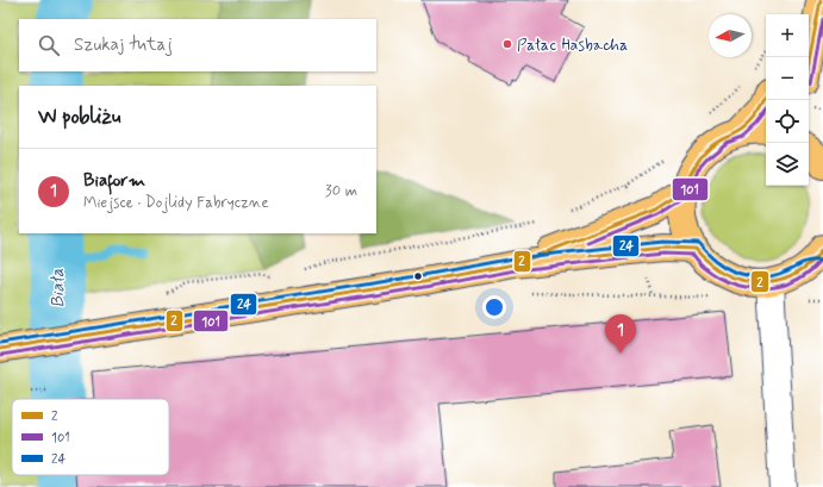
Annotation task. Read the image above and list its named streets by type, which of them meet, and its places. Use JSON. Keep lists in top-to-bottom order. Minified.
{"water":["Biała"],"places":["Pałac Hasbacha"],"lines":["transit line 2","transit line 101","transit line 24"],"legend":["2","101","24"],"north":"left","page":{"map_buttons":["+","−"],"search":"Szukaj tutaj","heading":"W pobliżu","list":[{"mark":"1","name":"Biaform","note":"Miejsce · Dojlidy Fabryczne","value":"30 m"}],"pins":"1"}}
